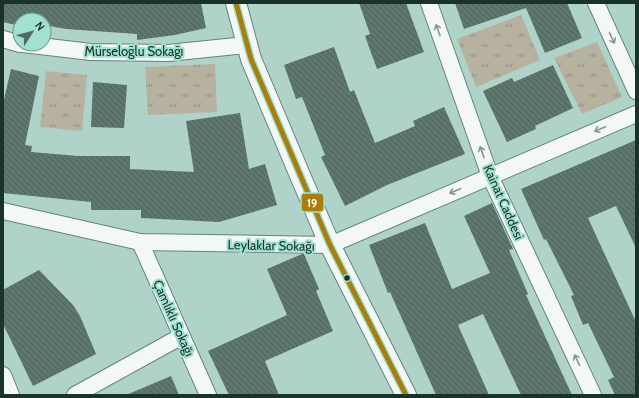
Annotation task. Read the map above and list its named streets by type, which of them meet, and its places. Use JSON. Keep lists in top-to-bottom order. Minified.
{"streets":{"street":["Mürseloğlu Sokağı","Kainat Caddesi","Leylaklar Sokağı","Çamlıklı Sokağı"]},"crossings":[["Kainat Caddesi","Leylaklar Sokağı"],["Leylaklar Sokağı","Çamlıklı Sokağı"]],"one_way":["Kainat Caddesi","Leylaklar Sokağı"],"lines":["transit line 19"],"north":"top right"}
